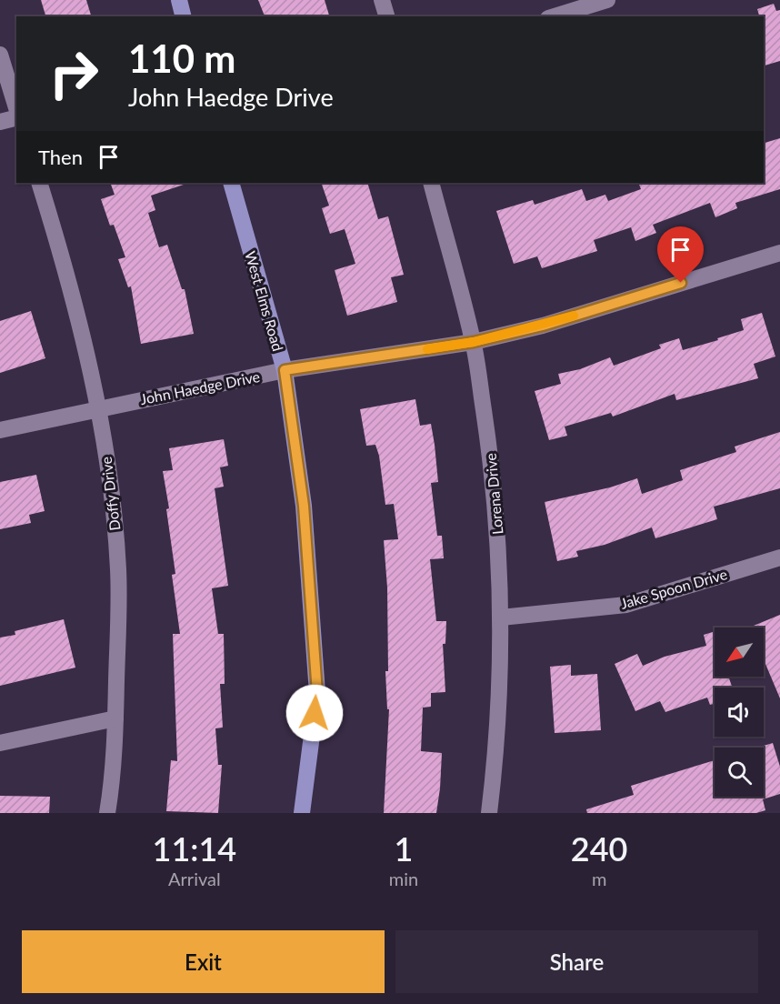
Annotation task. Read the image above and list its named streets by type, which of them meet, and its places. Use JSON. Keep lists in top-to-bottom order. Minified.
{"streets":{"main road":["West Elms Road"],"street":["John Haedge Drive","Doffy Drive","Lorena Drive","Jake Spoon Drive"]},"crossings":[["West Elms Road","John Haedge Drive"],["John Haedge Drive","Doffy Drive"],["John Haedge Drive","Lorena Drive"],["Lorena Drive","Jake Spoon Drive"]],"north":"bottom left","page":{"turn":["110 m","John Haedge Drive"],"then":"Then","eta":["11:14","Arrival","1","min","240","m"],"buttons":["Exit","Share"]}}
